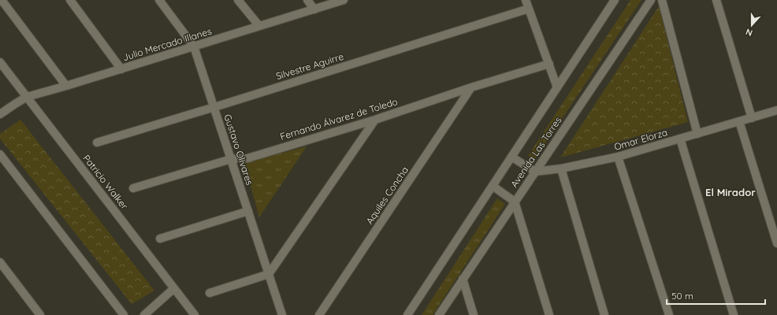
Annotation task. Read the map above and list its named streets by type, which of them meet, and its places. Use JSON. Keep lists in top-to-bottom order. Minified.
{"streets":{"street":["Julio Mercado Illanes","Silvestre Aguirre","Fernando Álvarez de Toledo","Omar Elorza","Gustavo Olivares","Avenida Las Torres","Patricio Walker","Aquiles Concha"]},"crossings":[["Julio Mercado Illanes","Gustavo Olivares"],["Julio Mercado Illanes","Patricio Walker"],["Silvestre Aguirre","Gustavo Olivares"],["Fernando Álvarez de Toledo","Gustavo Olivares"],["Fernando Álvarez de Toledo","Aquiles Concha"],["Omar Elorza","Avenida Las Torres"]],"districts":["El Mirador"],"scale_bar":"50 m","north":"bottom"}
